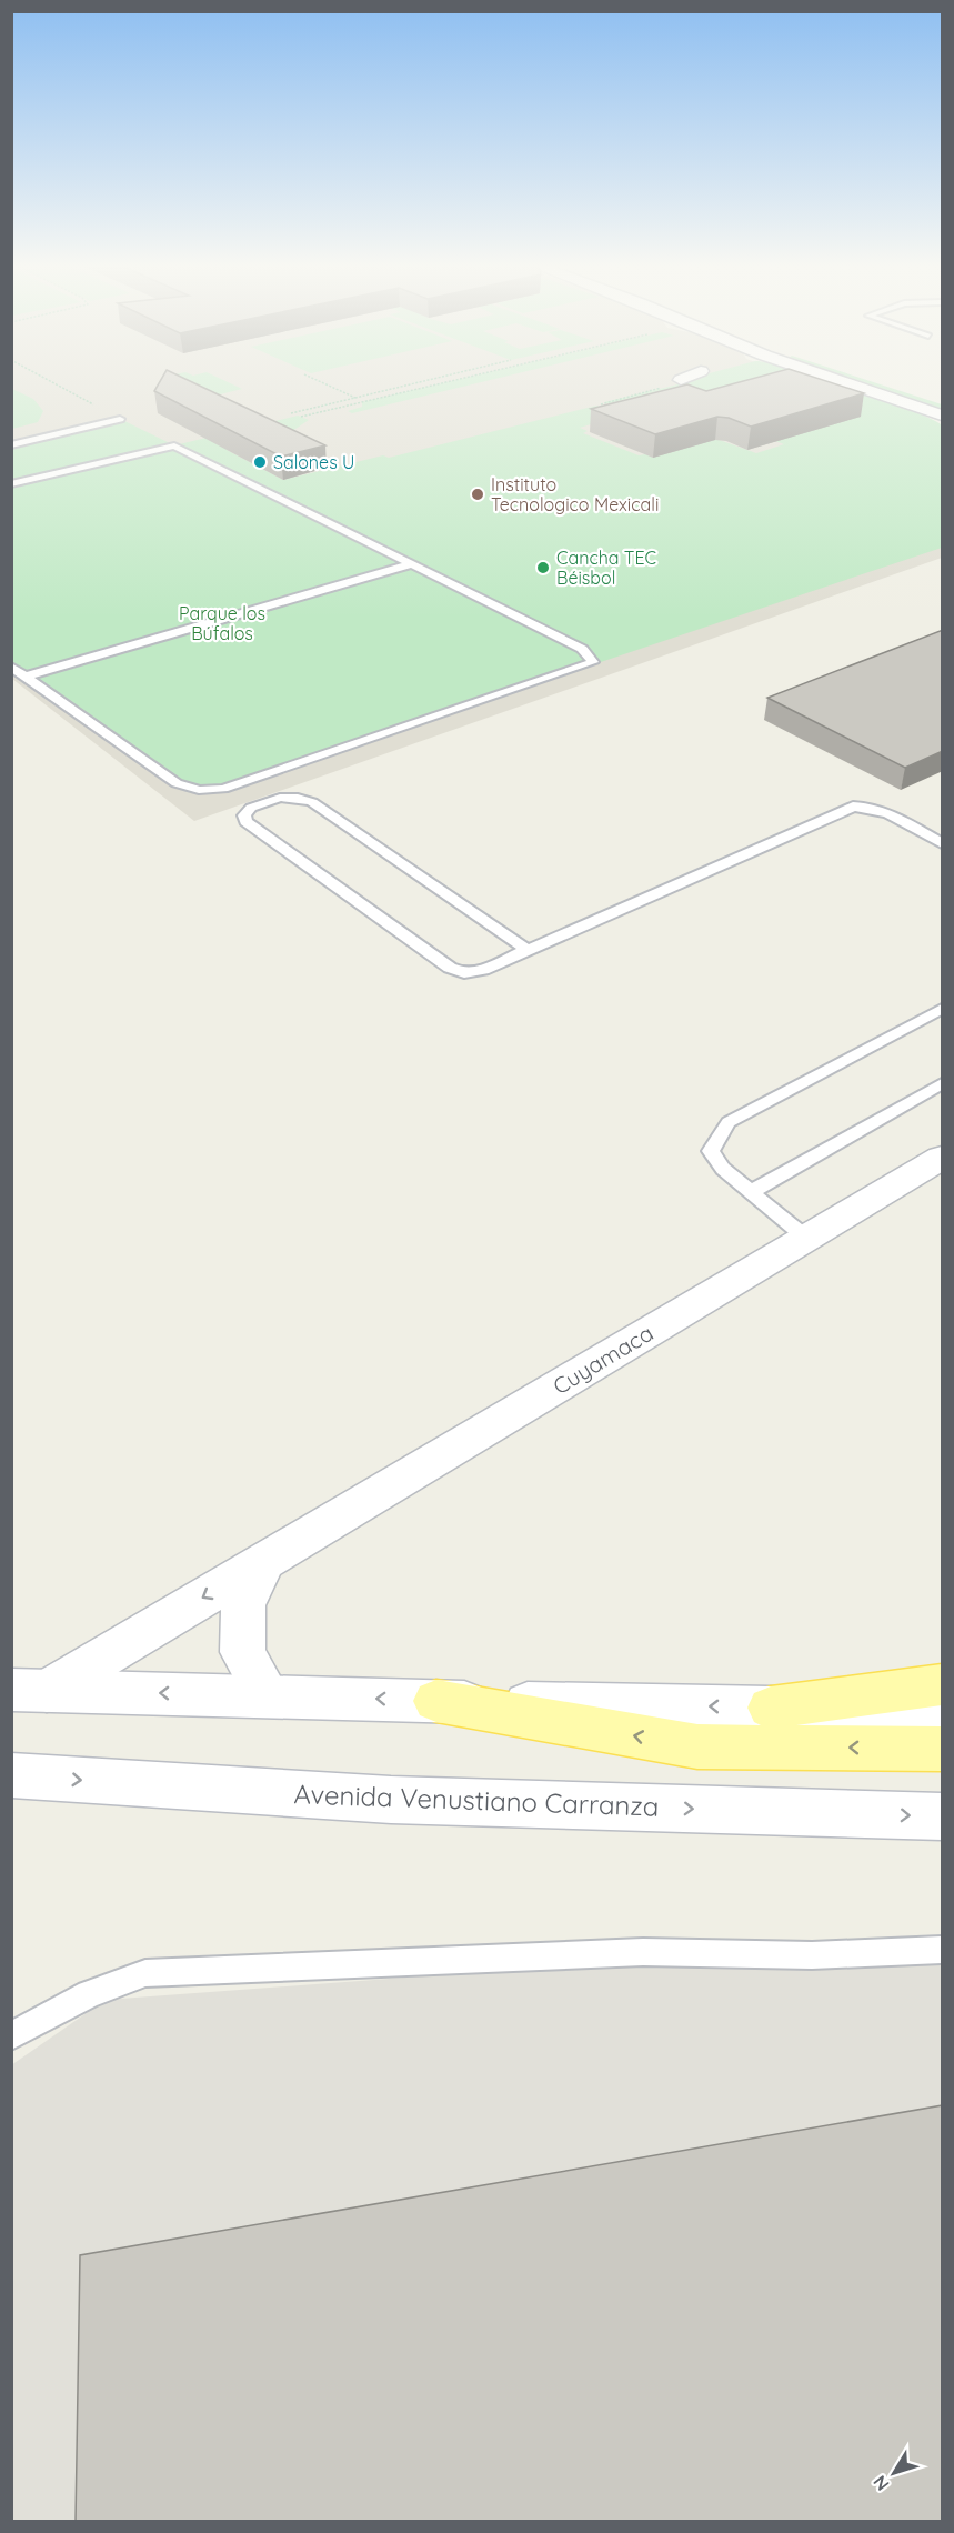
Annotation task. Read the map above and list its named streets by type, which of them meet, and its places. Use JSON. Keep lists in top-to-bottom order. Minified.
{"streets":{"street":["Cuyamaca","Avenida Venustiano Carranza"]},"parks":["Parque los Búfalos"],"places":["Salones U","Instituto Tecnologico Mexicali","Cancha TEC Béisbol"],"north":"bottom left"}
